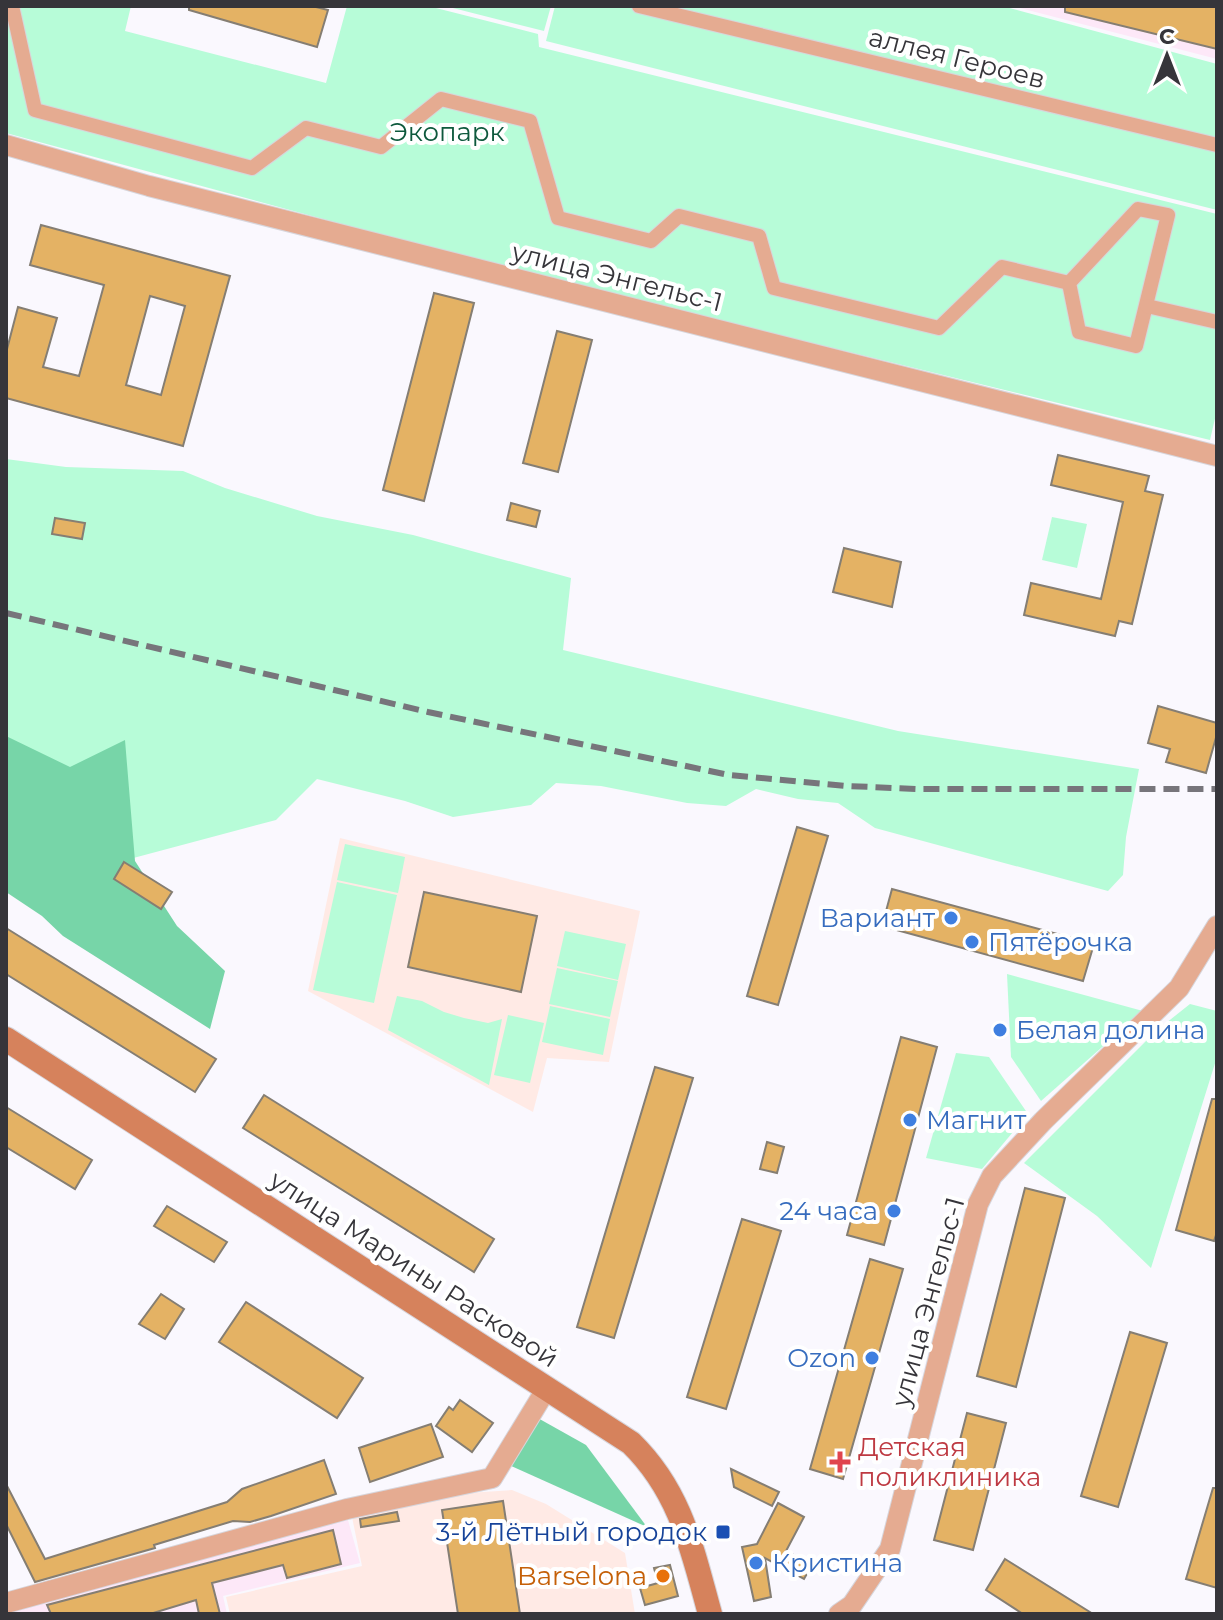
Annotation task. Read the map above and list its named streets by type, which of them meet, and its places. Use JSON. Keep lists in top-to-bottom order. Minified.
{"streets":{"main road":["улица Марины Расковой"],"street":["аллея Героев","улица Энгельс-1"]},"parks":["Экопарк"],"places":{"other":["Вариант","Пятёрочка","Белая долина","Магнит","24 часа","Ozon","Кристина","Barselona"],"health":["Детская поликлиника"],"transit":["3-й Лётный городок"]},"north":"top"}
